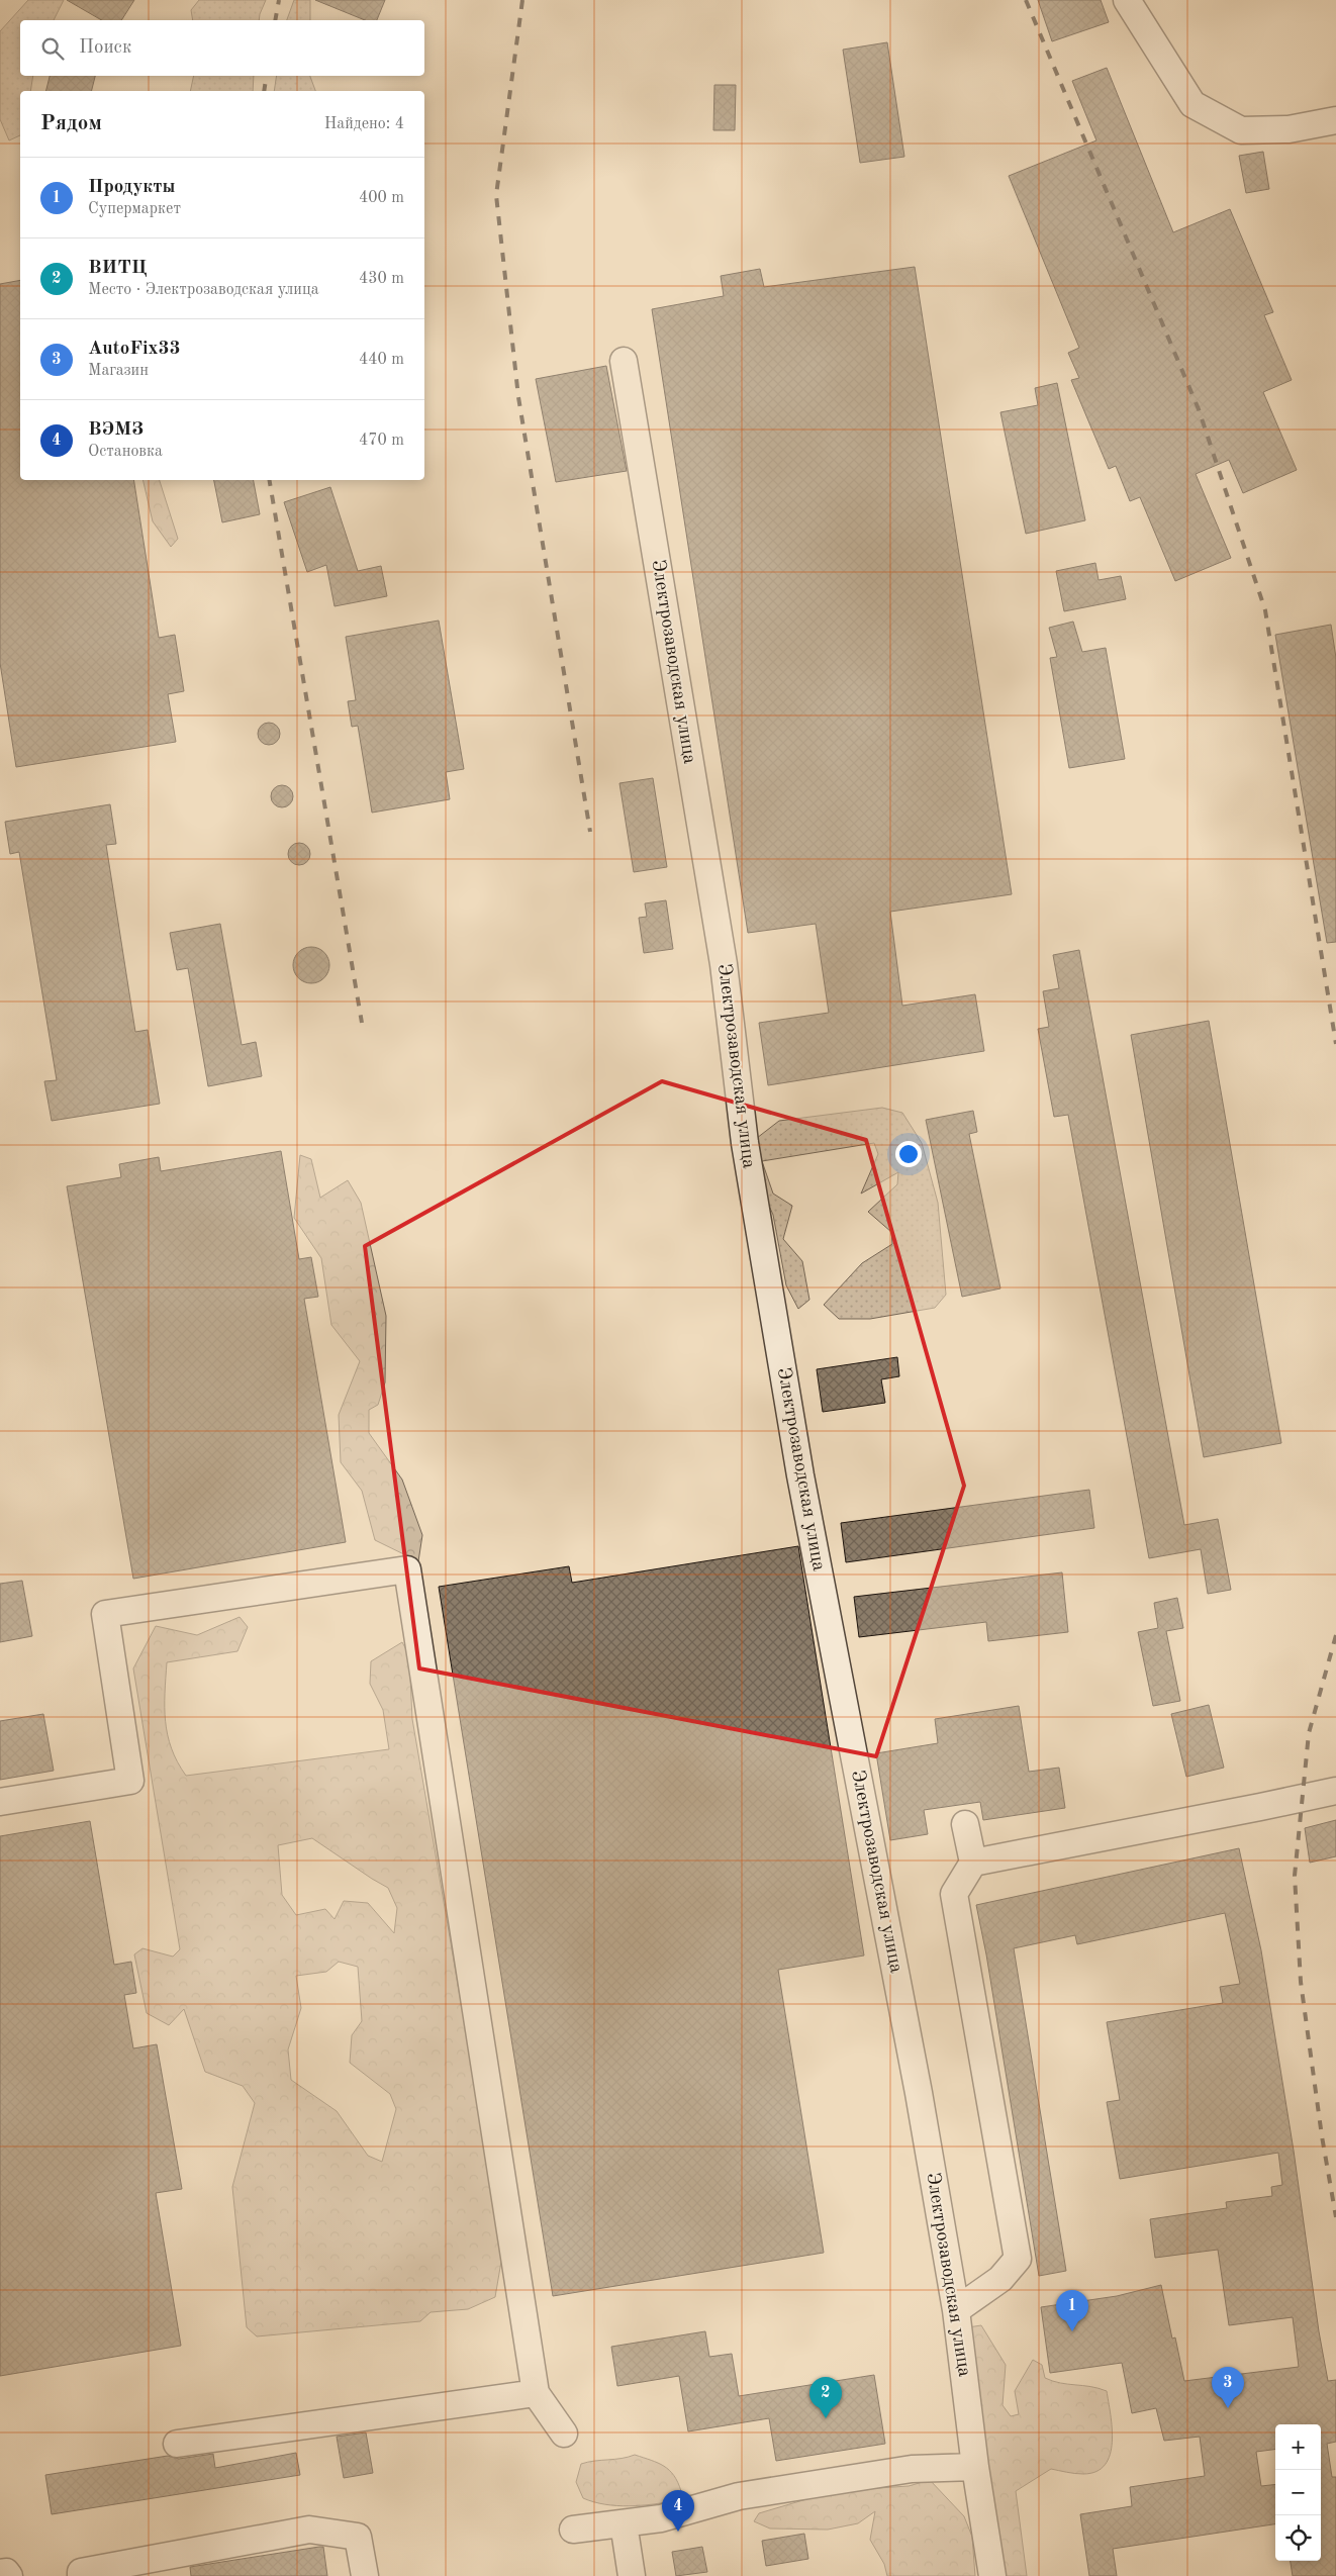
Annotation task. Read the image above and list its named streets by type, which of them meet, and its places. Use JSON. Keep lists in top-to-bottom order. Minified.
{"streets":{"street":["Электрозаводская улица"]},"page":{"search":"Поиск","heading":["Рядом","Найдено: 4"],"list":[{"mark":"1","name":"Продукты","note":"Супермаркет","value":"400 m"},{"mark":"2","name":"ВИТЦ","note":"Место · Электрозаводская улица","value":"430 m"},{"mark":"3","name":"AutoFix33","note":"Магазин","value":"440 m"},{"mark":"4","name":"ВЭМЗ","note":"Остановка","value":"470 m"}],"pins":["1","3","2","4"],"map_buttons":["+","−"]}}
